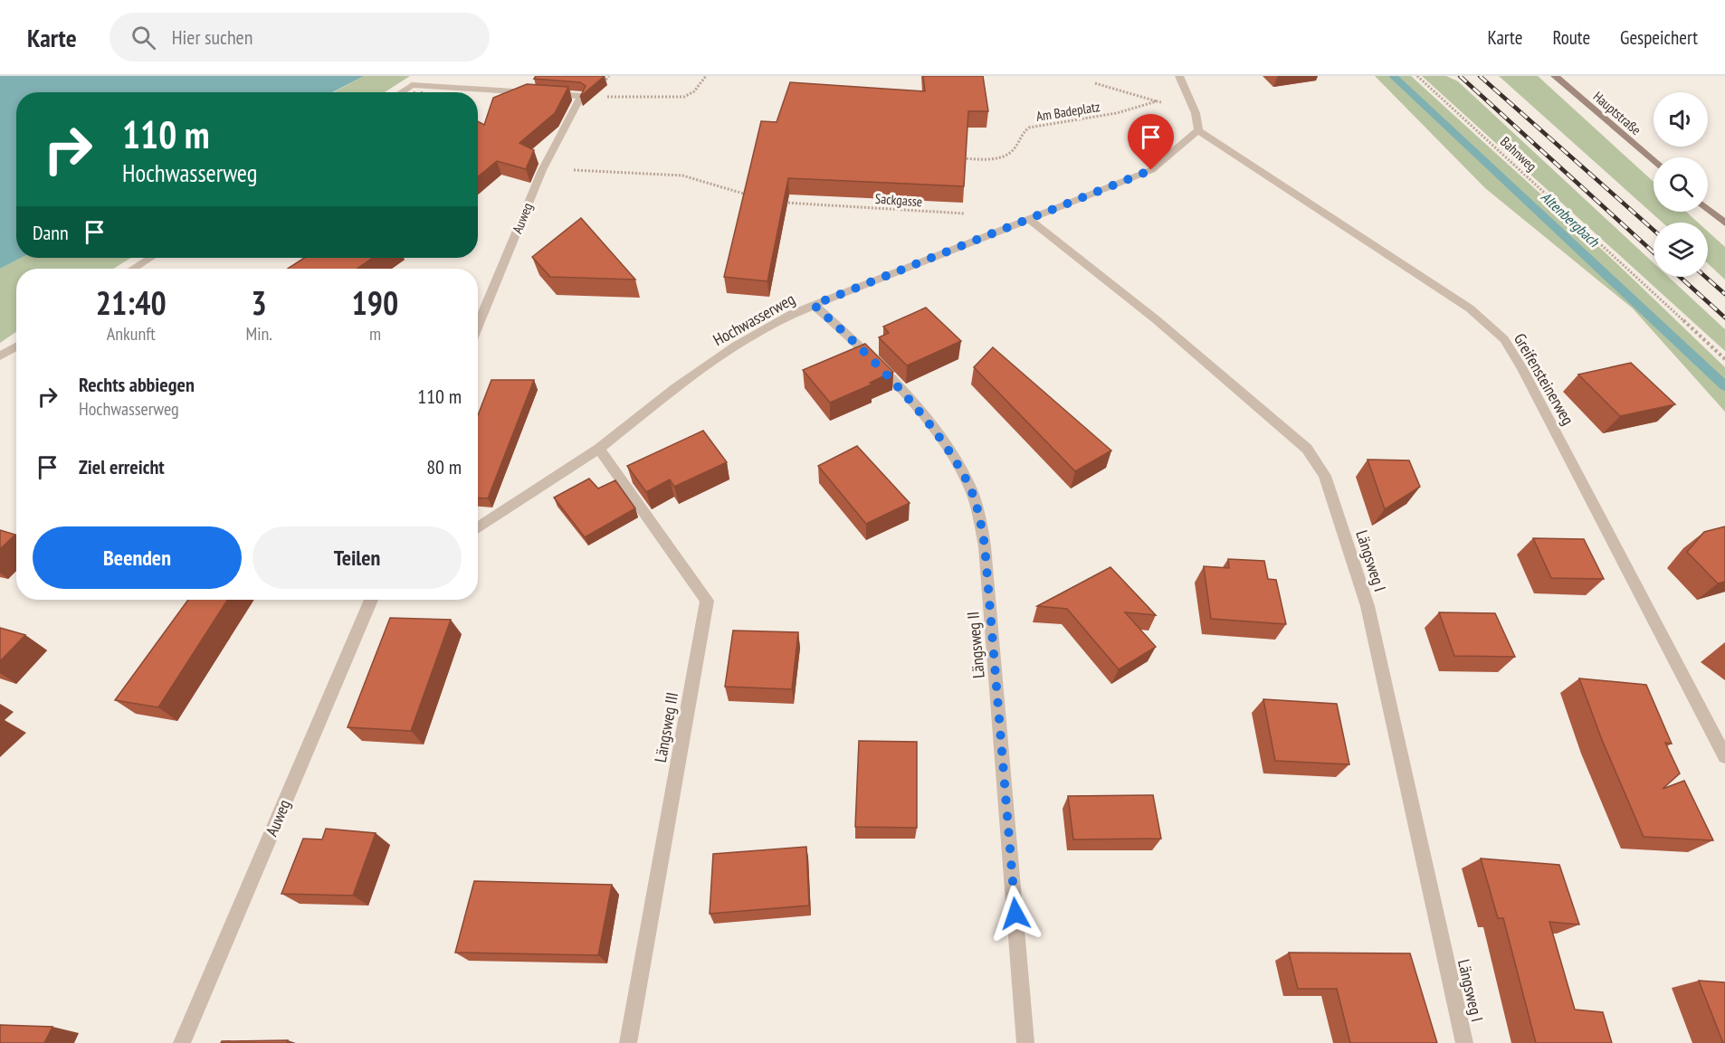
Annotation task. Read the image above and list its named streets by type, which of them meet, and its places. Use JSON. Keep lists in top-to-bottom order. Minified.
{"streets":{"main road":["Hauptstraße"],"street":["Auweg","Hochwasserweg","Greifensteinerweg","Längsweg I","Längsweg II","Längsweg III"],"path":["Am Badeplatz","Bahnweg","Sackgasse"]},"crossings":[["Hochwasserweg","Greifensteinerweg"],["Hochwasserweg","Längsweg I"],["Hochwasserweg","Längsweg II"],["Hochwasserweg","Längsweg III"]],"water":["Altenbergbach"],"page":{"header":"Karte","search":"Hier suchen","nav":["Karte","Route","Gespeichert"],"turn":["110 m","Hochwasserweg"],"then":"Dann","eta":["21:40","Ankunft","3","Min.","190","m"],"list":[{"name":"Rechts abbiegen","note":"Hochwasserweg","value":"110 m"},{"name":"Ziel erreicht","value":"80 m"}],"buttons":["Beenden","Teilen"]}}
